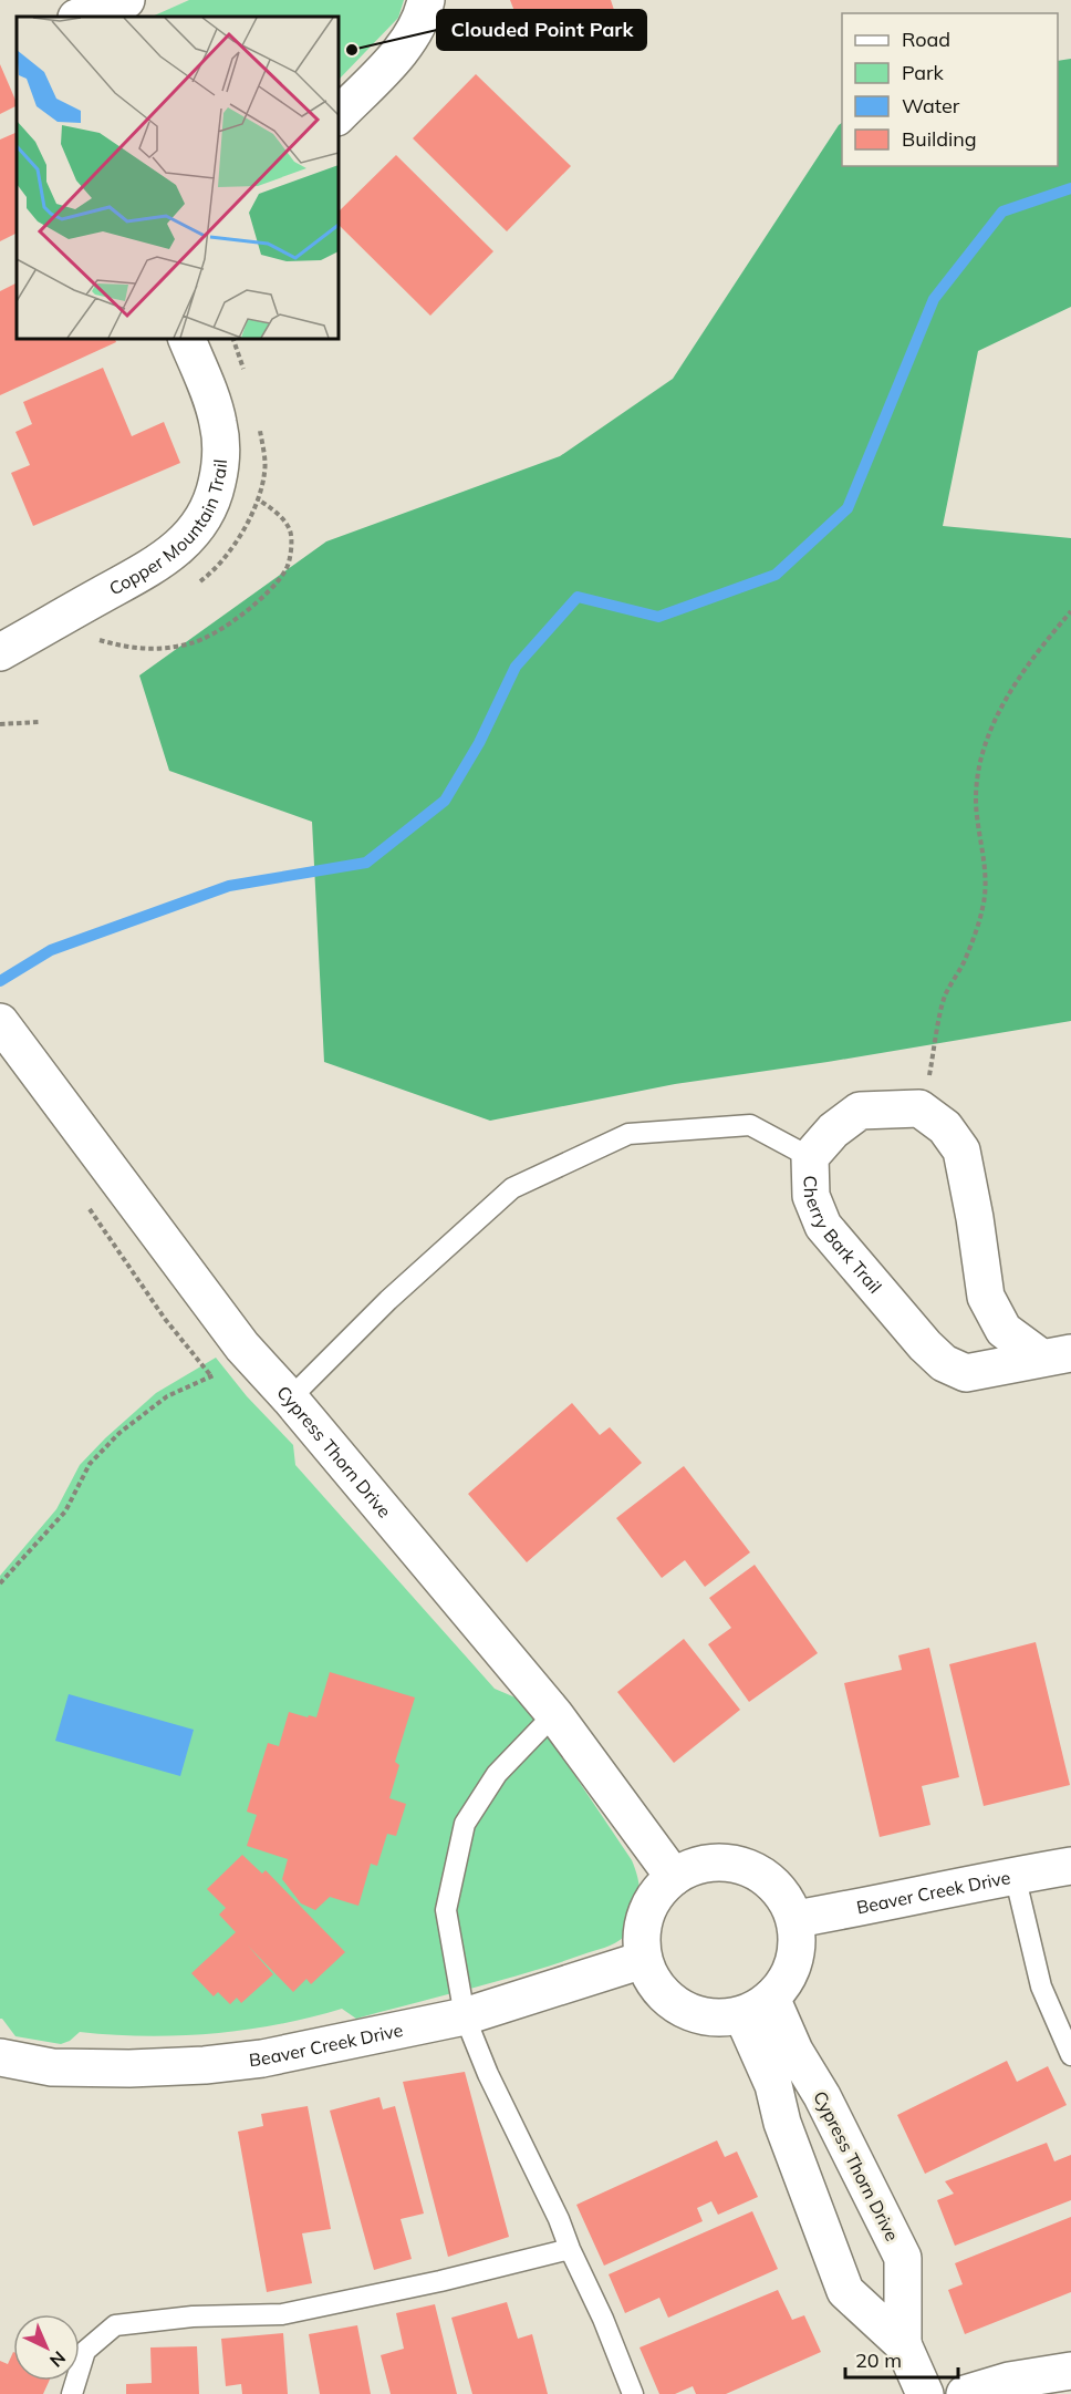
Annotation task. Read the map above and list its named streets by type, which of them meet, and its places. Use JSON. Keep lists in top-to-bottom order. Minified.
{"streets":{"street":["Copper Mountain Trail","Cherry Bark Trail","Cypress Thorn Drive","Beaver Creek Drive"]},"crossings":[["Cypress Thorn Drive","Beaver Creek Drive"]],"places":["Clouded Point Park"],"legend":["Road","Park","Water","Building"],"scale_bar":"20 m","north":"bottom right"}
